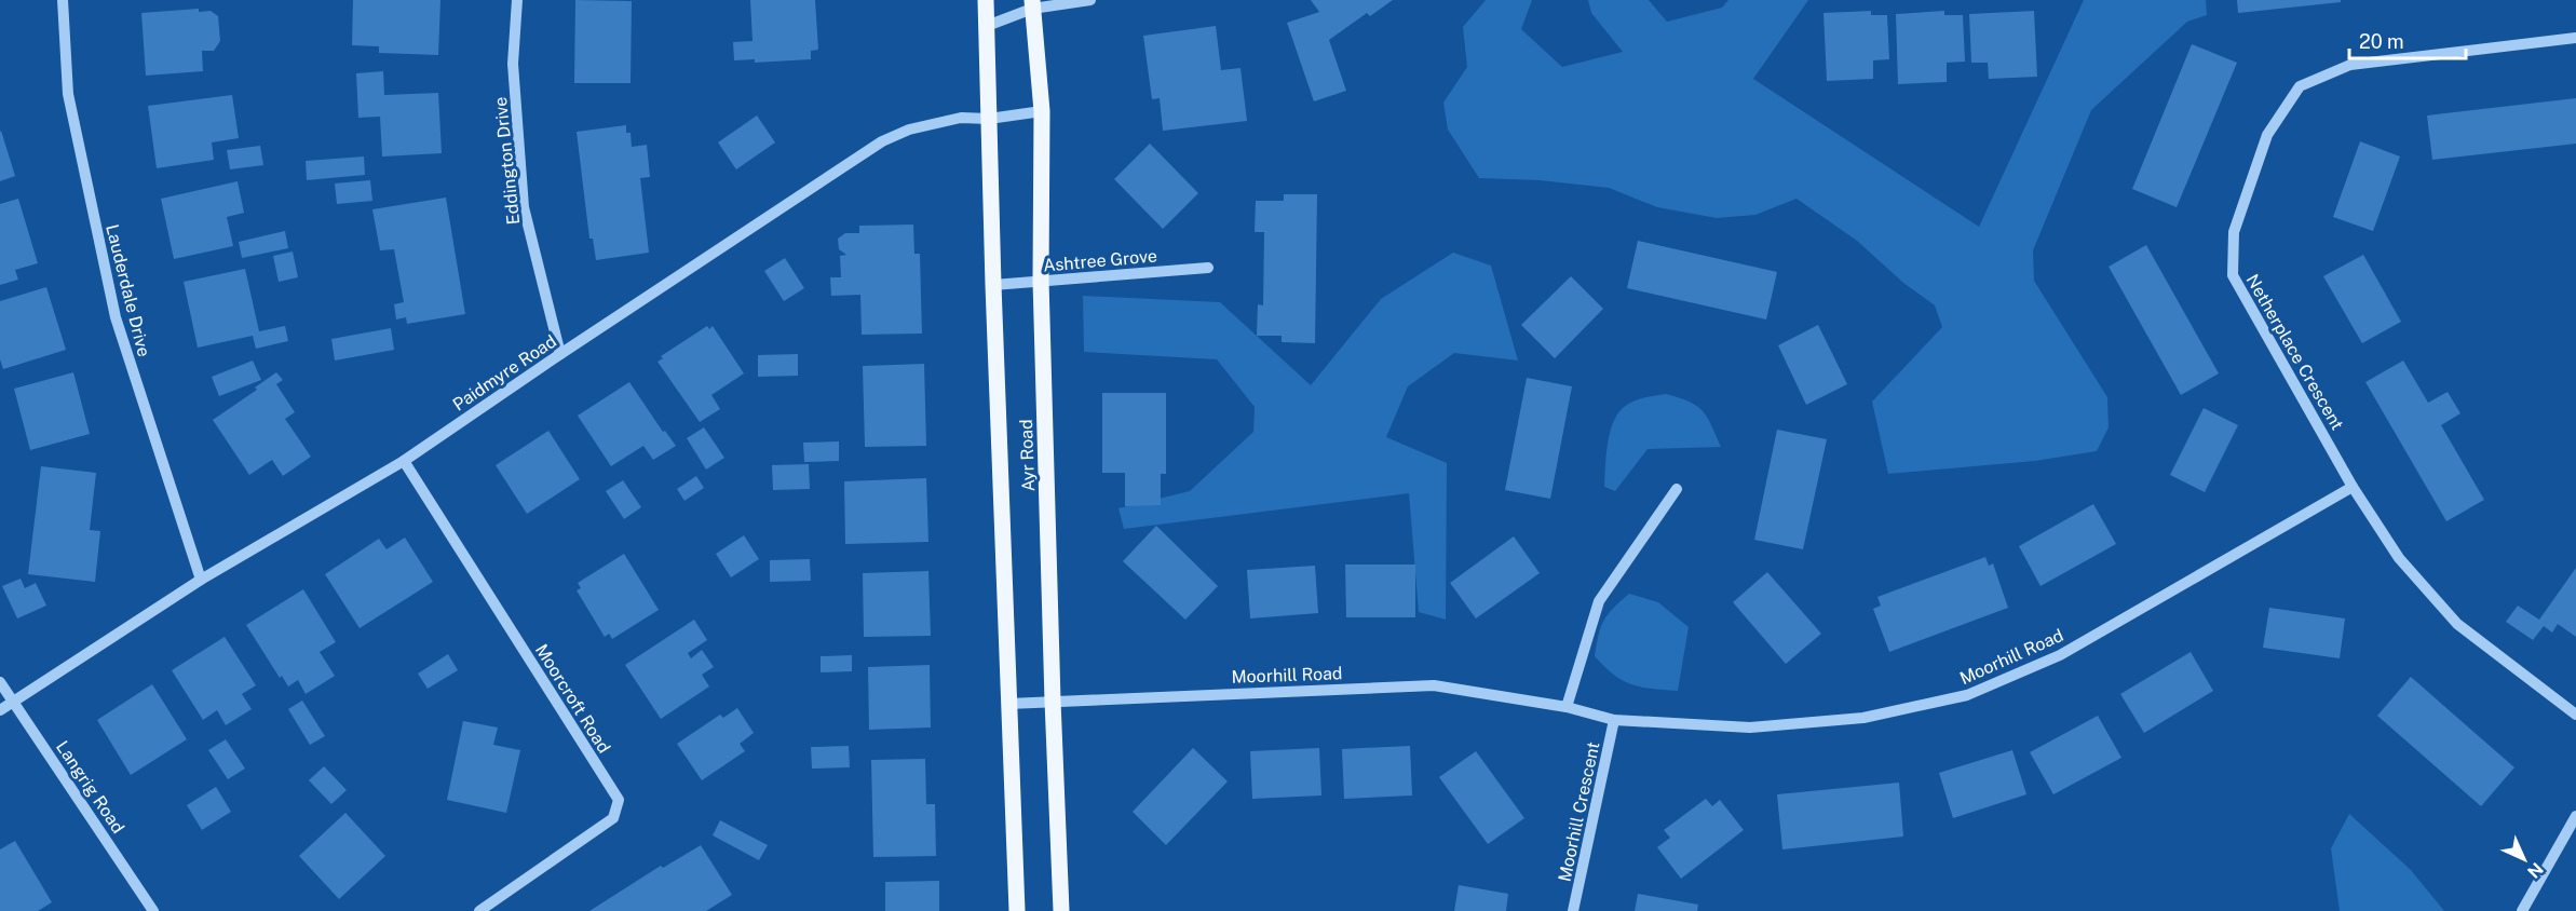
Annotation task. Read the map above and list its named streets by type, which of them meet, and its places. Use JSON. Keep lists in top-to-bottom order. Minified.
{"streets":{"main road":["Ayr Road"],"street":["Eddington Drive","Ashtree Grove","Lauderdale Drive","Netherplace Crescent","Paidmyre Road","Moorhill Road","Moorcroft Road","Langrig Road","Moorhill Crescent"]},"crossings":[["Eddington Drive","Paidmyre Road"],["Ashtree Grove","Ayr Road"],["Lauderdale Drive","Paidmyre Road"],["Netherplace Crescent","Moorhill Road"],["Paidmyre Road","Ayr Road"],["Paidmyre Road","Moorcroft Road"],["Paidmyre Road","Langrig Road"],["Ayr Road","Moorhill Road"],["Moorhill Road","Moorhill Crescent"]],"scale_bar":"20 m","north":"bottom right"}
